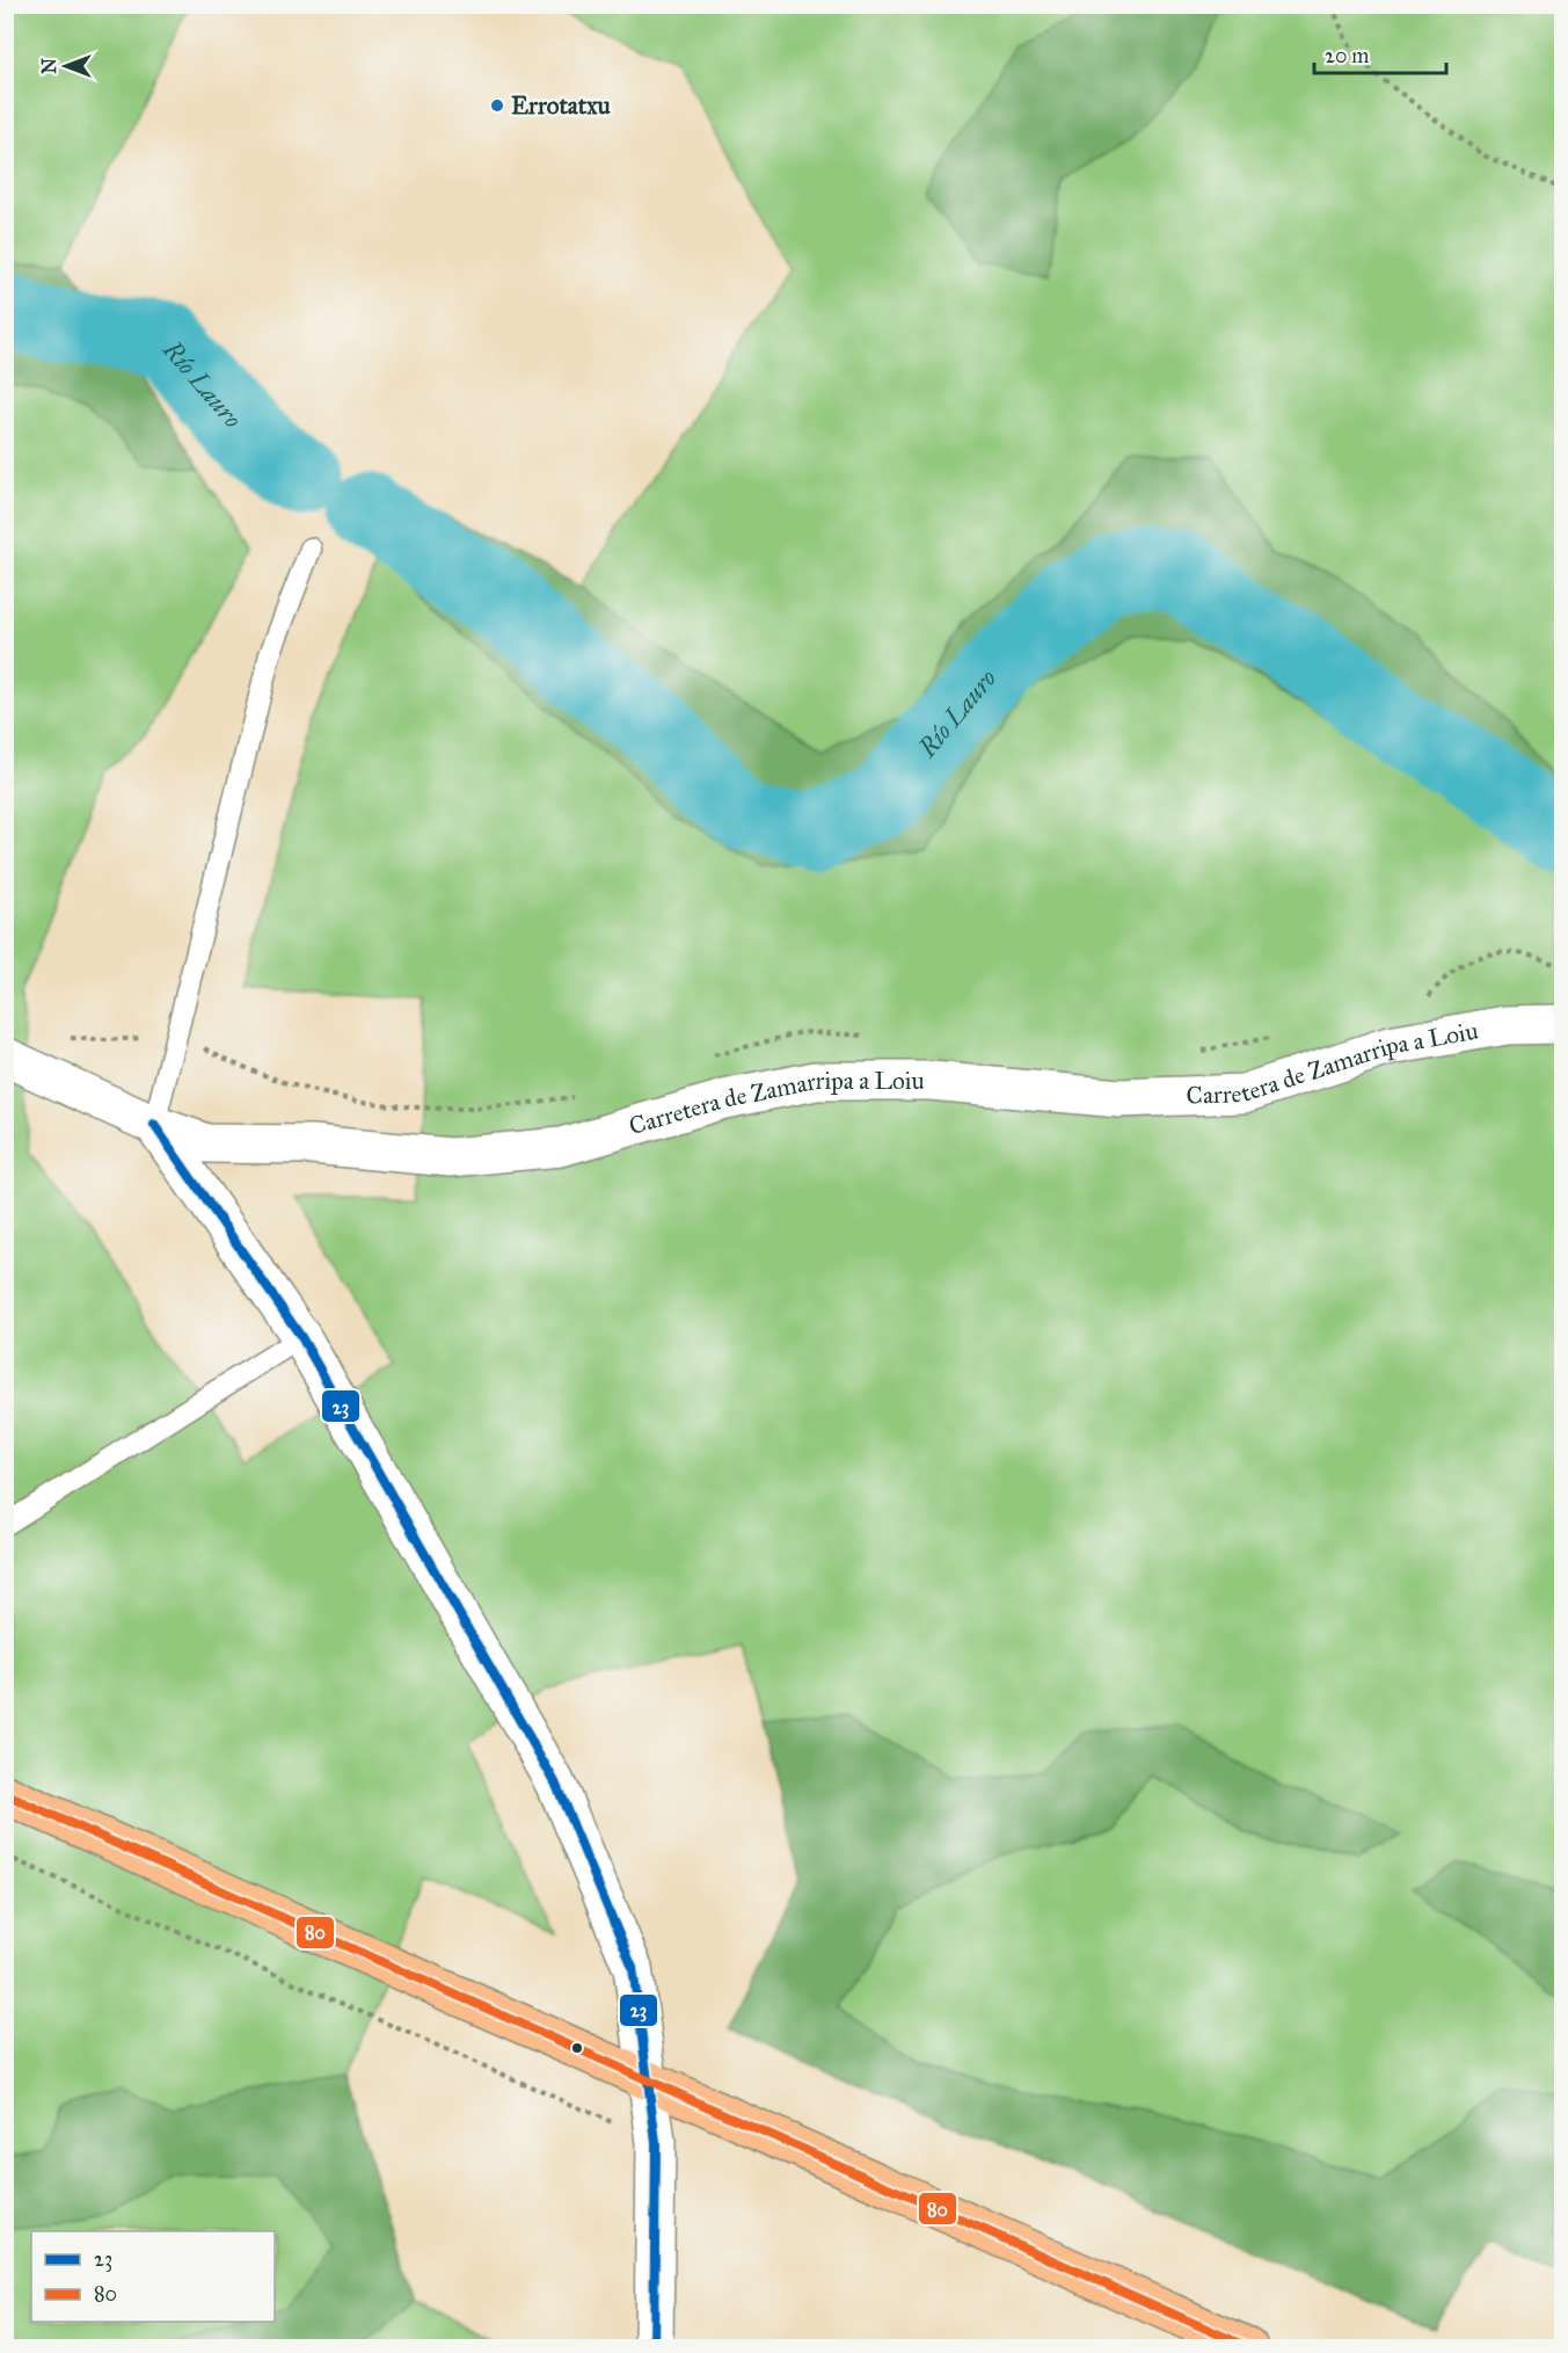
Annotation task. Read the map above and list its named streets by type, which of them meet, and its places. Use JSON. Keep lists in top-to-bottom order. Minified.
{"streets":{"street":["Carretera de Zamarripa a Loiu"]},"water":["Río Lauro"],"places":["Errotatxu"],"lines":["transit line 23","transit line 80"],"legend":["23","80"],"scale_bar":"20 m","north":"left"}
